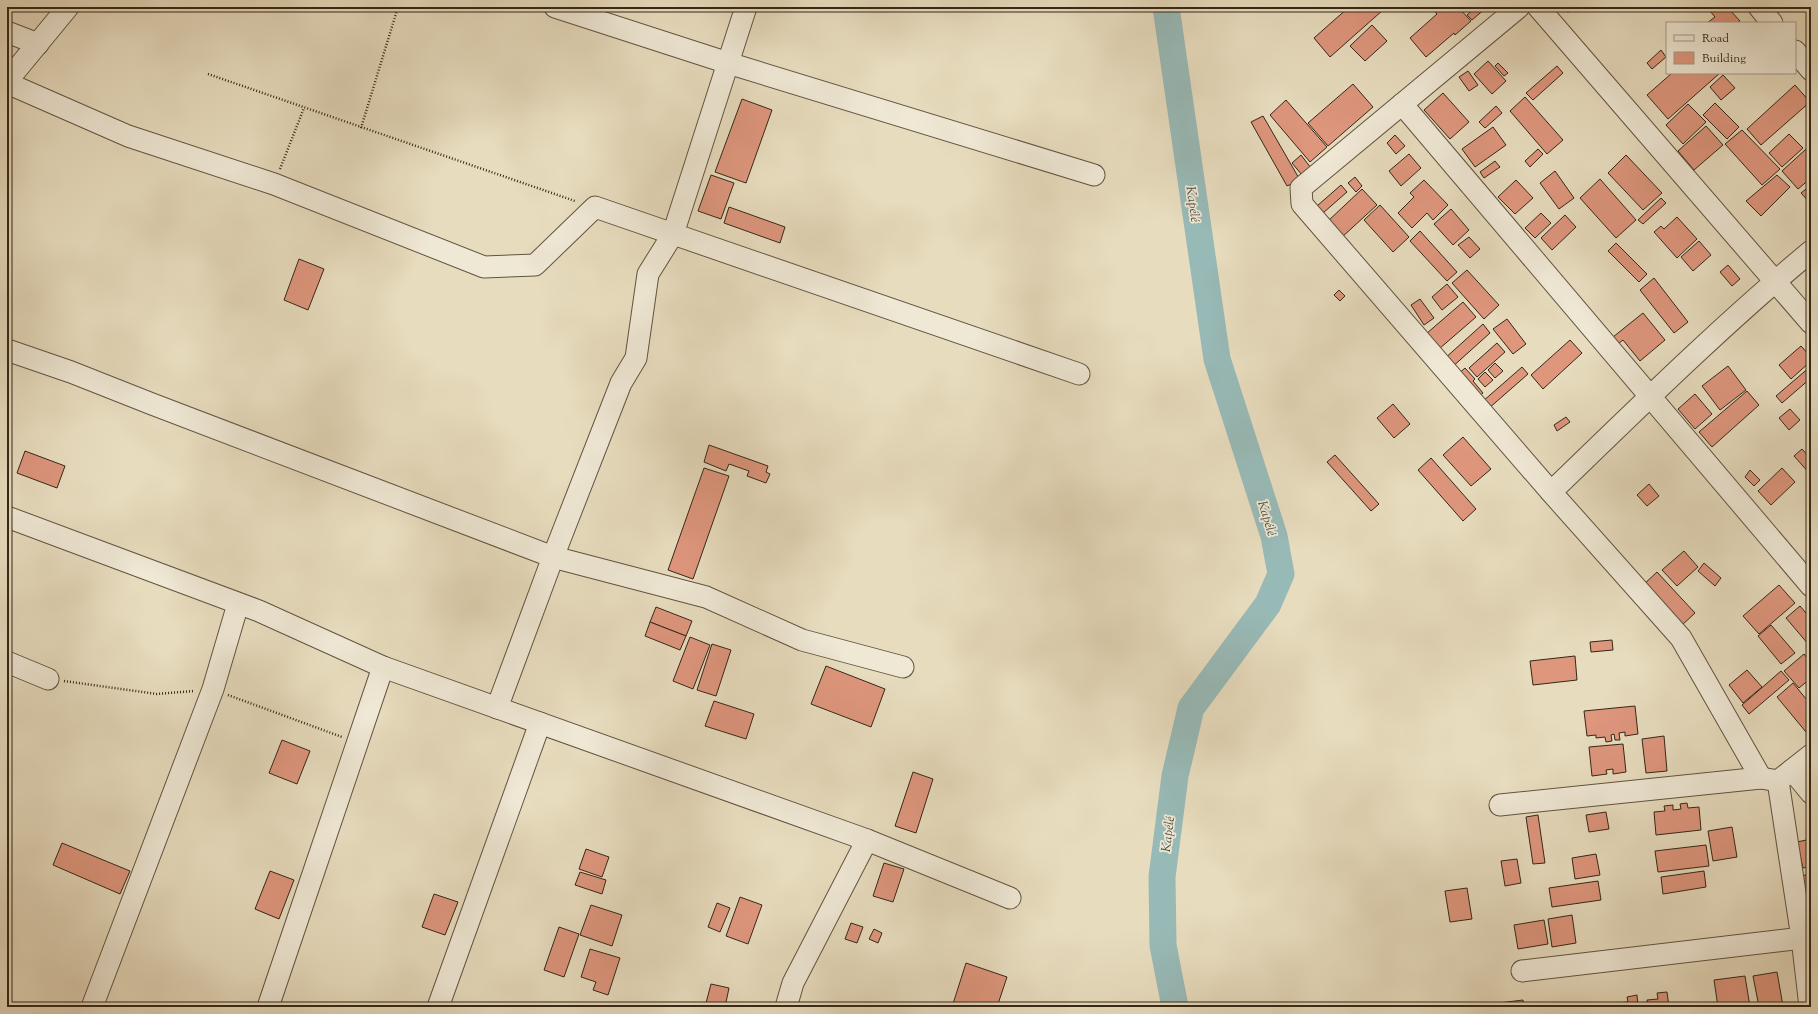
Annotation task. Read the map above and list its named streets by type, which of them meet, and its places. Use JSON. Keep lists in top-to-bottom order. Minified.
{"water":["Kapélé"],"legend":["Road","Building"]}
